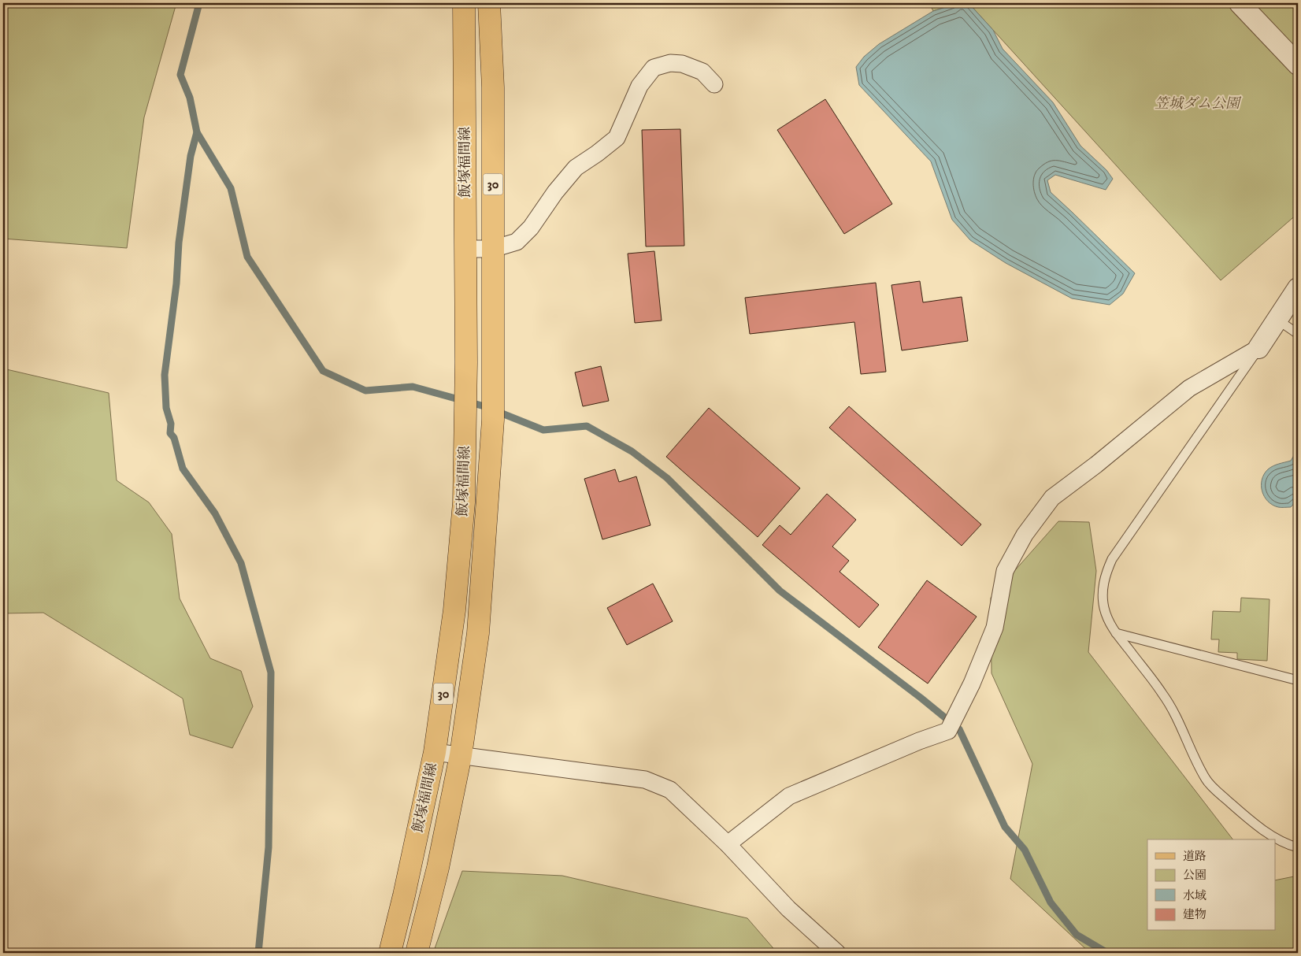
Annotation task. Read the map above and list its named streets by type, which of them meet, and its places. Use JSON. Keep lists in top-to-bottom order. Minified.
{"streets":{"main road":["飯塚福間線","30"]},"parks":["笠城ダム公園"],"legend":["道路","公園","水域","建物"]}
